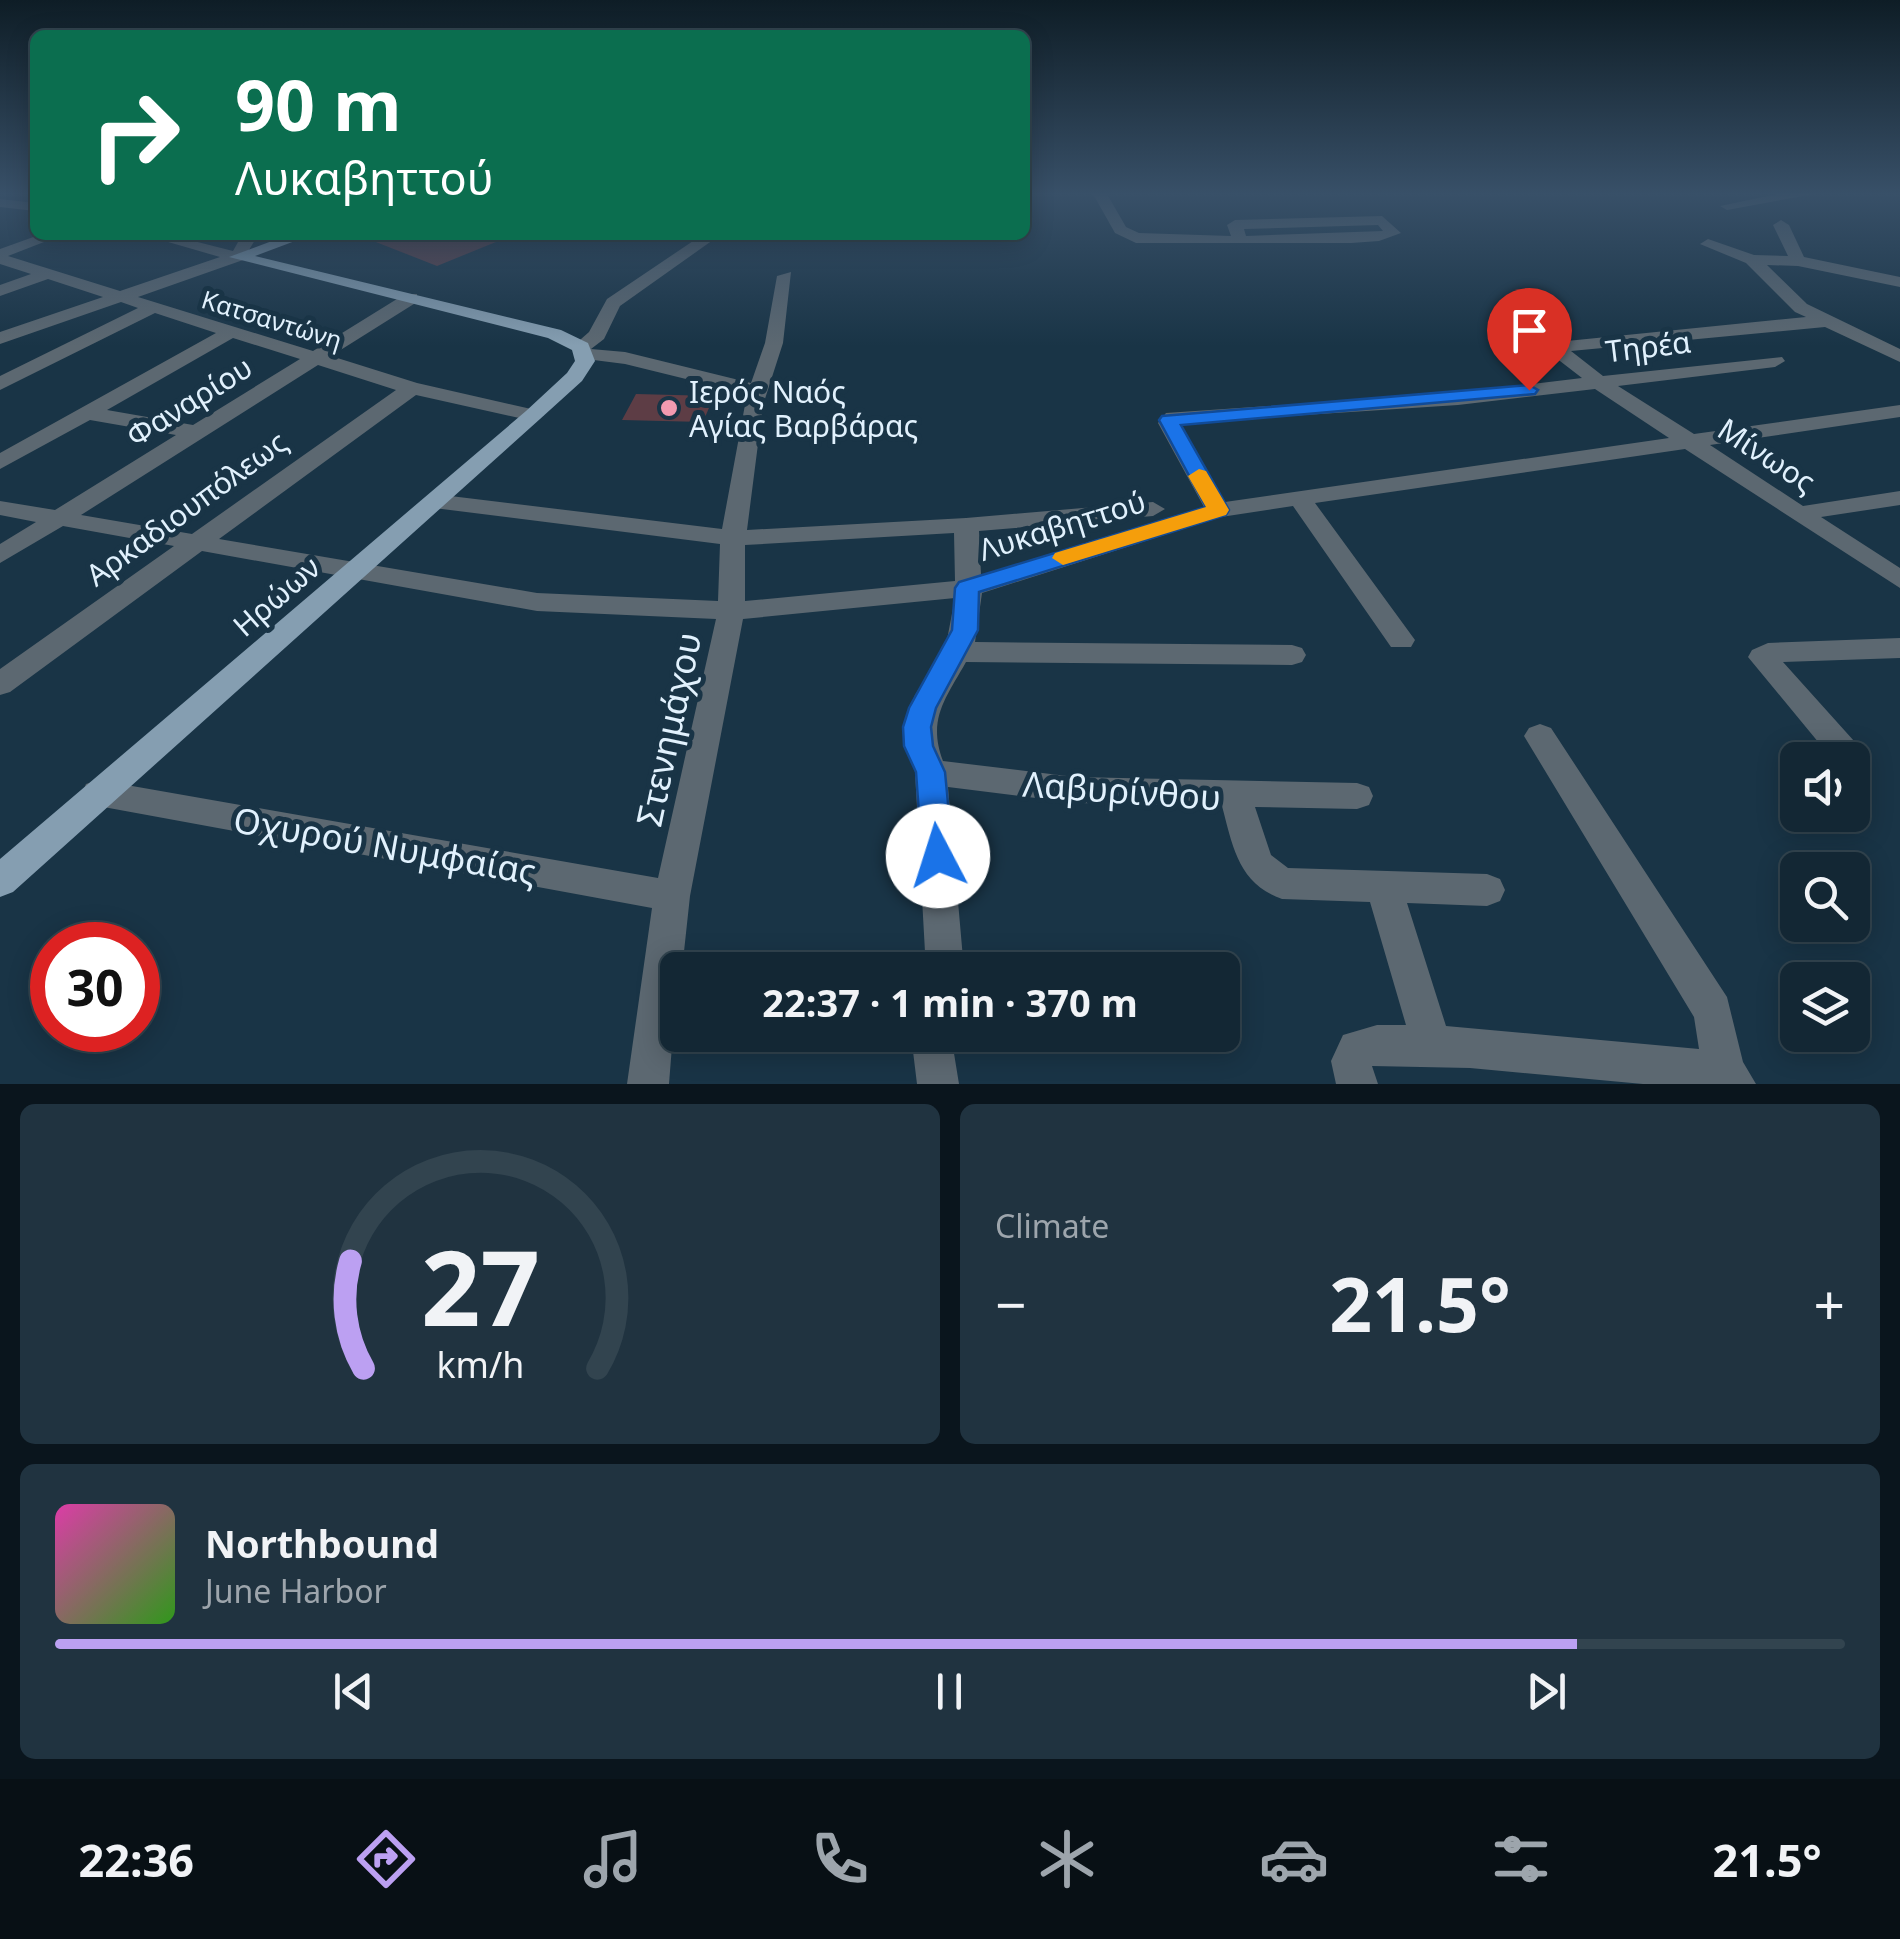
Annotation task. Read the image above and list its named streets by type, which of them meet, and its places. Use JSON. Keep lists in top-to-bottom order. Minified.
{"streets":{"main road":["Ηρώων"],"street":["Κατσαντώνη","Τηρέα","Φαναρίου","Μίνωος","Αρκαδιουπόλεως","Λυκαβηττού","Στενημάχου","Λαβυρίνθου","Οχυρού Νυμφαίας"]},"crossings":[["Κατσαντώνη","Φαναρίου"],["Κατσαντώνη","Αρκαδιουπόλεως"],["Κατσαντώνη","Ηρώων"],["Τηρέα","Μίνωος"],["Τηρέα","Λυκαβηττού"],["Φαναρίου","Λυκαβηττού"],["Μίνωος","Λυκαβηττού"],["Αρκαδιουπόλεως","Λυκαβηττού"],["Λυκαβηττού","Ηρώων"],["Λυκαβηττού","Στενημάχου"],["Ηρώων","Οχυρού Νυμφαίας"],["Στενημάχου","Οχυρού Νυμφαίας"]],"places":["Ιερός Ναός Αγίας Βαρβάρας"],"page":{"turn":["90 m","Λυκαβηττού"],"limit":"30","trip":"22:37 · 1 min · 370 m","tile":"Climate","heat":["−","21.5°","+"],"song":["Northbound","June Harbor"],"tabs":["22:36","21.5°"],"gauge":["27","km/h"]}}
